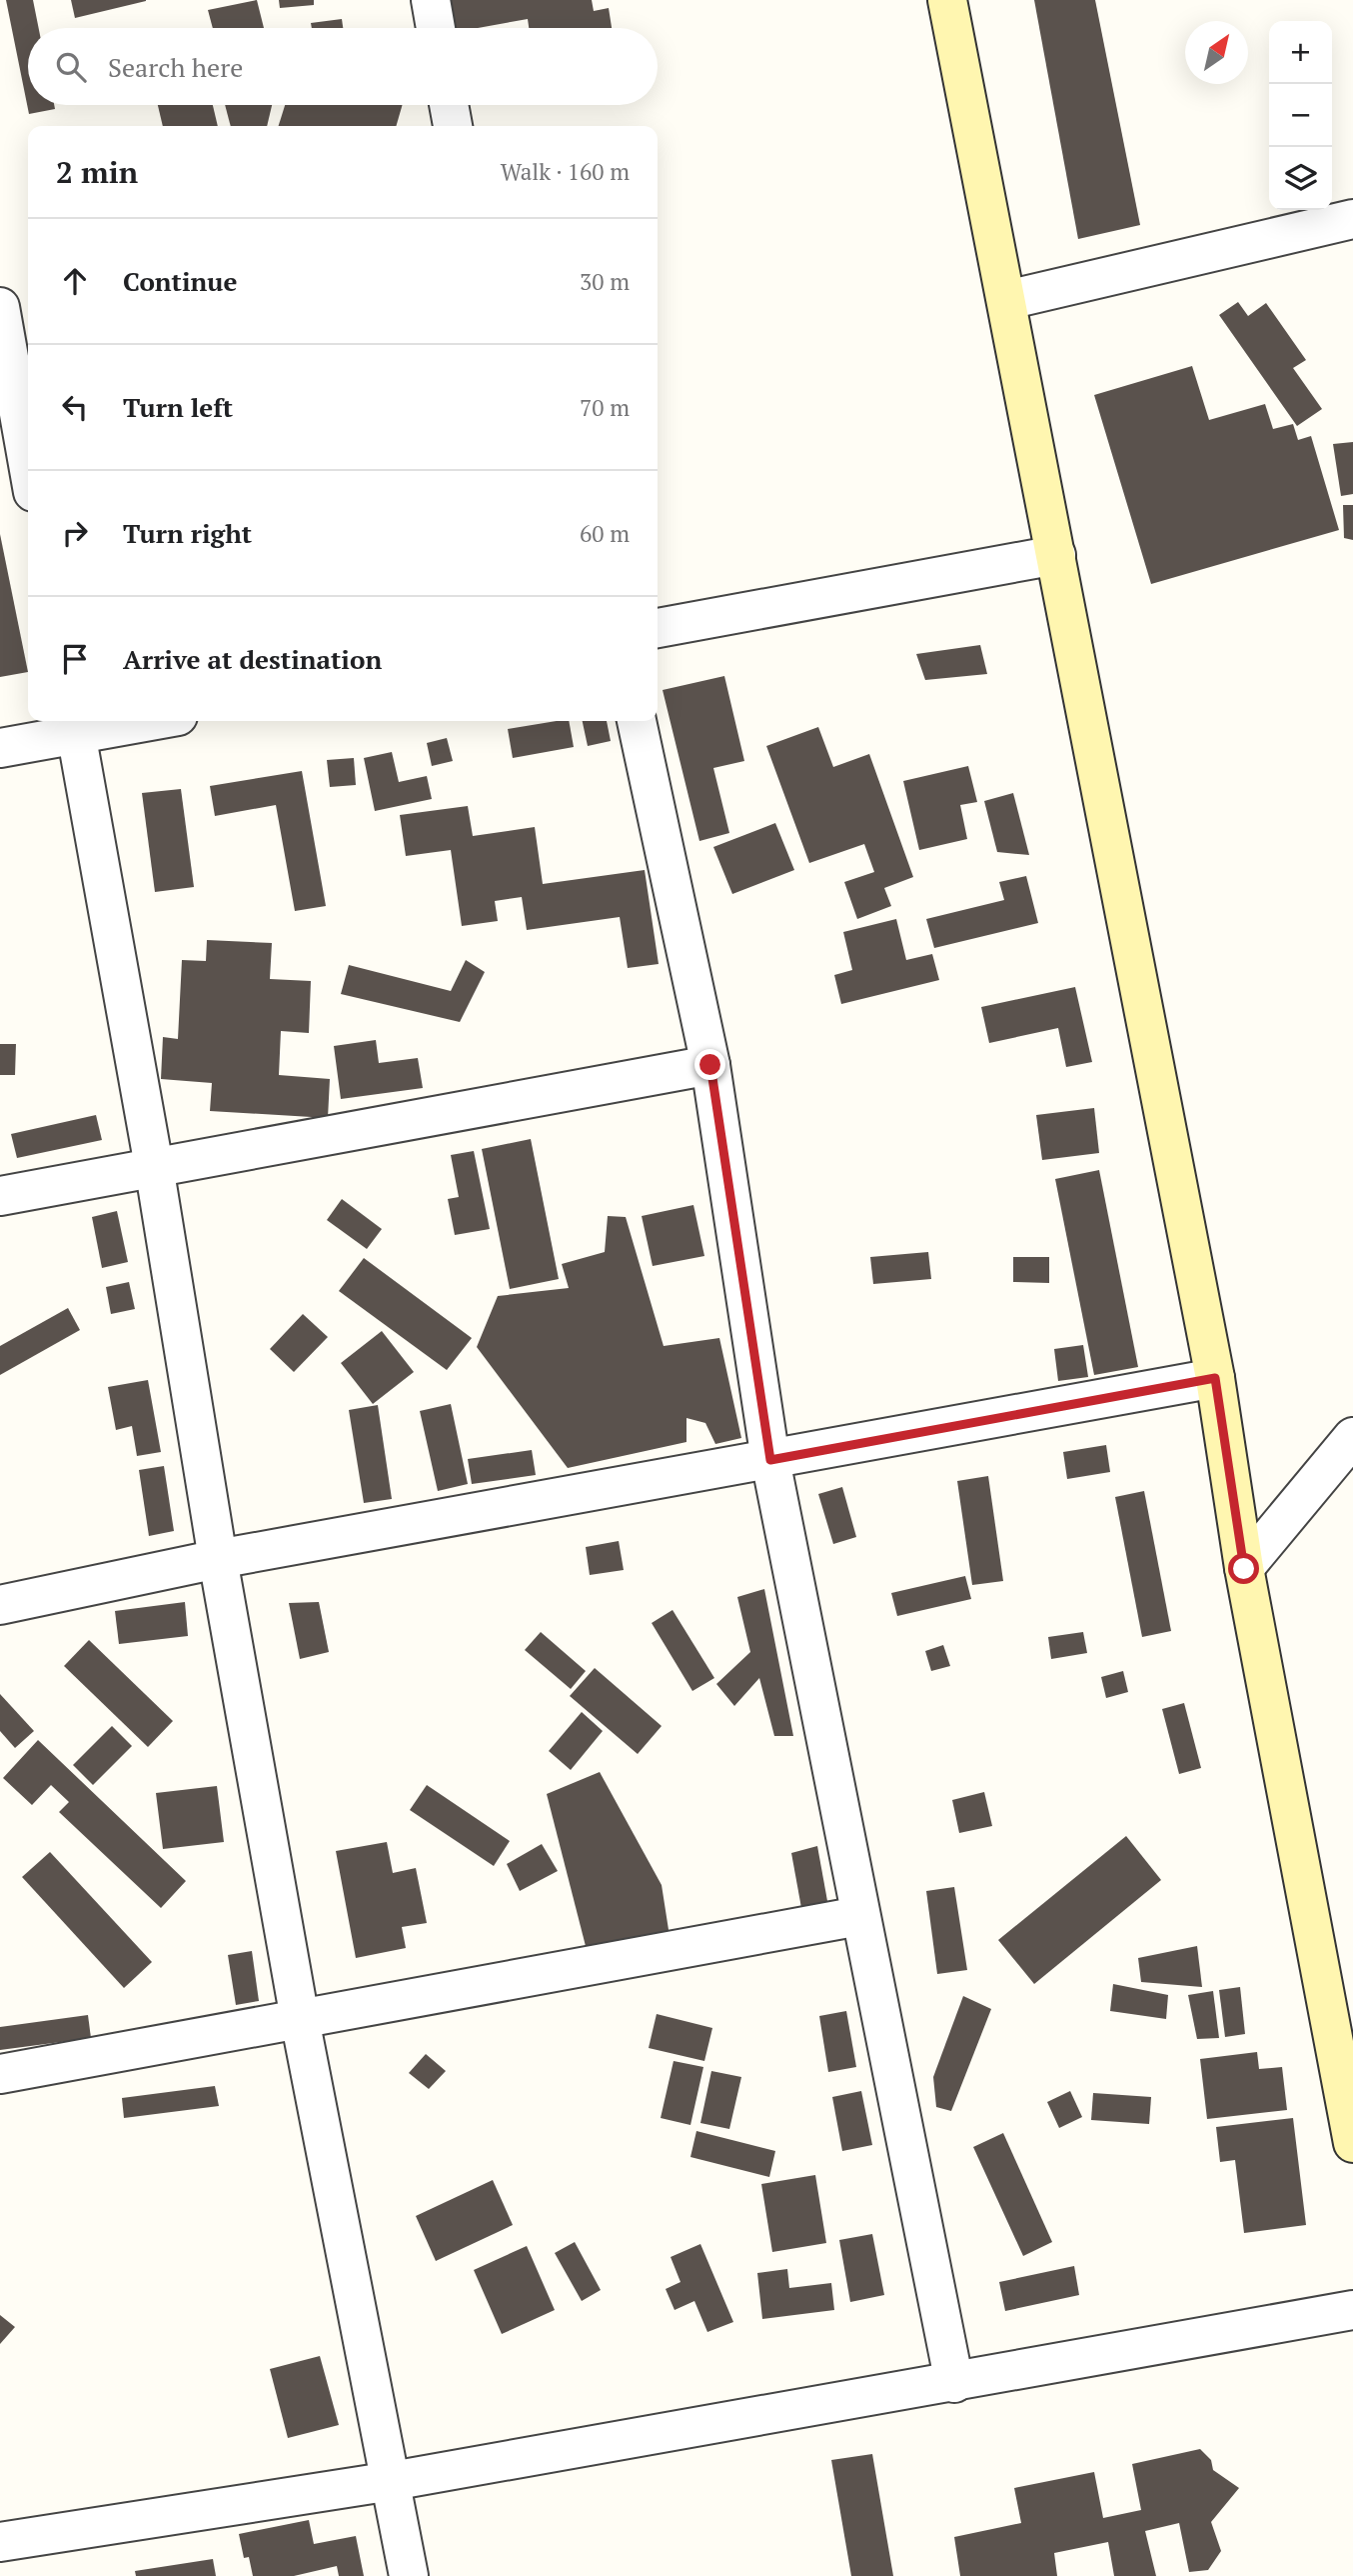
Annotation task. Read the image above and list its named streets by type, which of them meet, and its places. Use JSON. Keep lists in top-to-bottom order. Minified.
{"north":"top right","page":{"map_buttons":["+","−"],"search":"Search here","heading":["2 min","Walk · 160 m"],"list":[["Continue","30 m"],["Turn left","70 m"],["Turn right","60 m"],"Arrive at destination"]}}
